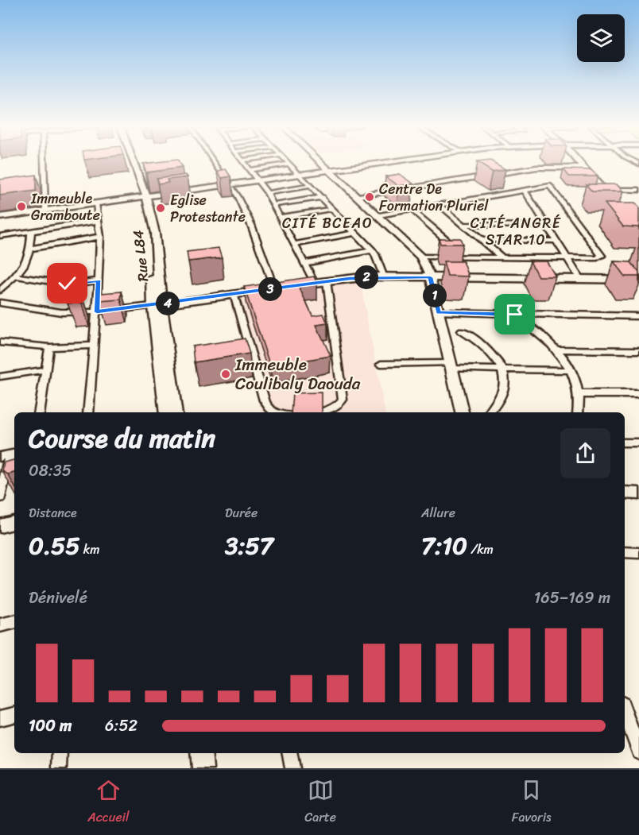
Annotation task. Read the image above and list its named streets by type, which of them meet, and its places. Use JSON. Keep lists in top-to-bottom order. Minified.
{"streets":{"street":["Rue L84"]},"districts":["CITÉ BCEAO","CITÉ ANGRÉ STAR 10"],"places":["Centre De Formation Pluriel","Immeuble Gramboute","Eglise Protestante","Immeuble Coulibaly Daouda"],"page":{"pins":["2","3","1","4"],"heading":["Course du matin","08:35"],"stats":[["Distance","0.55 km"],["Durée","3:57"],["Allure","7:10 /km"]],"chart":["Dénivelé","165–169 m"],"list":[{"name":"100 m","note":"6:52"}],"tabs":["Accueil","Carte","Favoris"]}}
